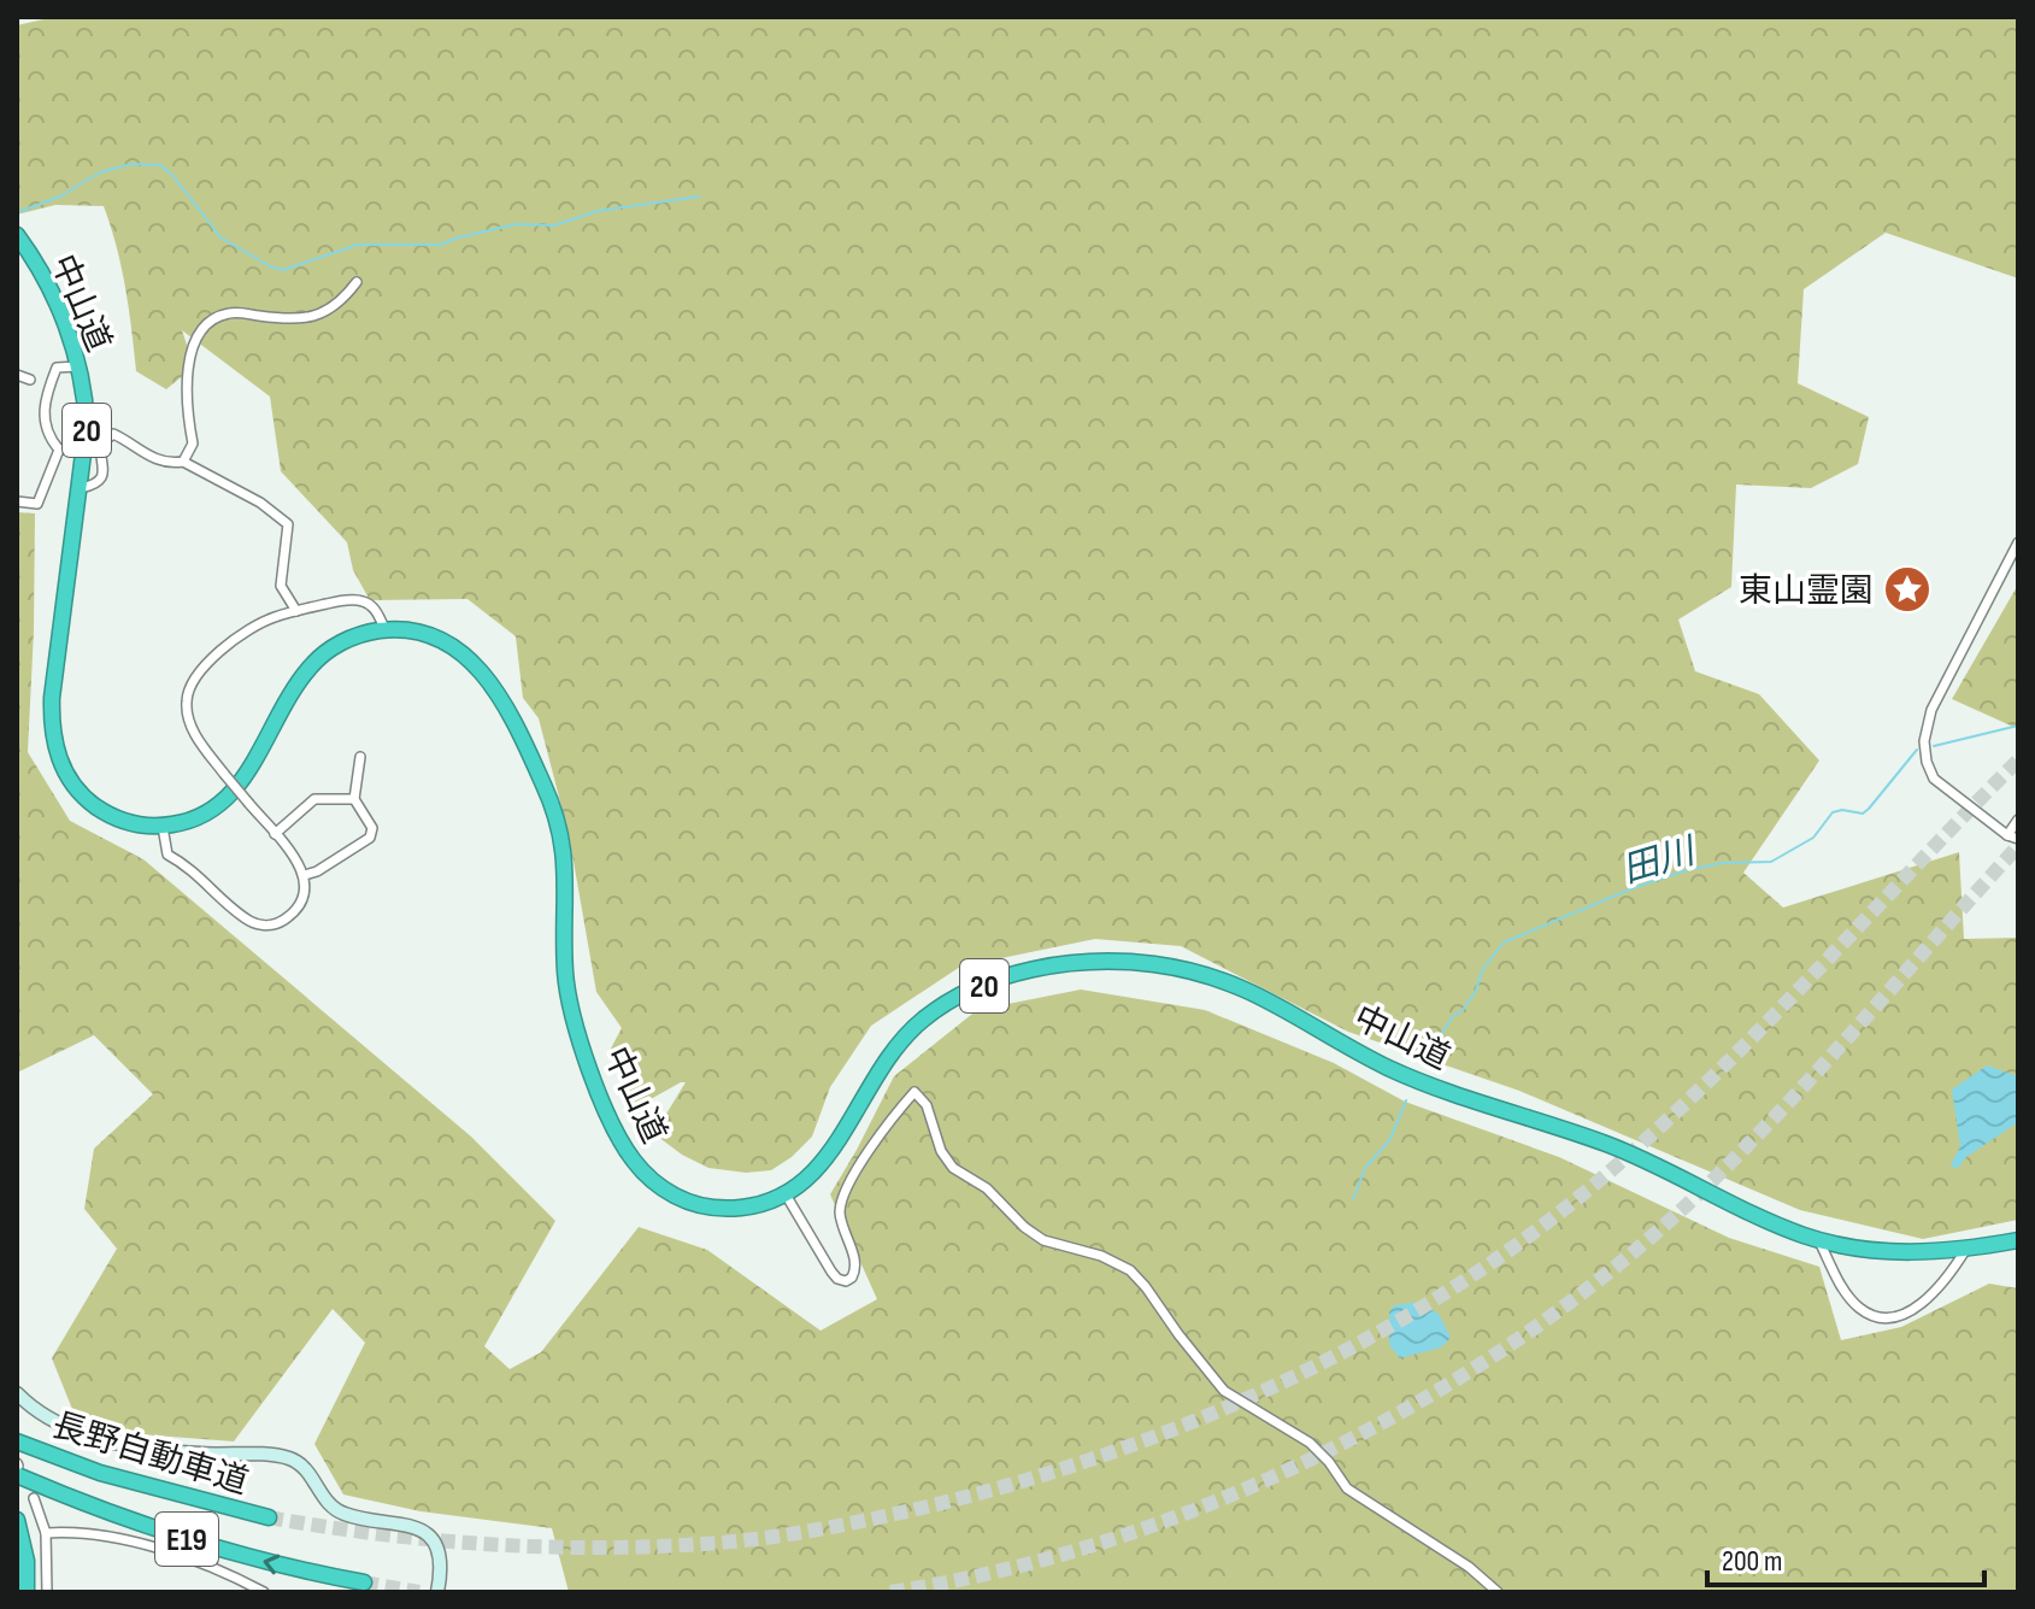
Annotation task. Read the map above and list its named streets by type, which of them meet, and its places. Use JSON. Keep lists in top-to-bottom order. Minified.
{"streets":{"highway":["中山道","20","長野自動車道","E19"]},"water":["田川"],"places":{"place":["東山霊園"]},"scale_bar":"200 m"}
